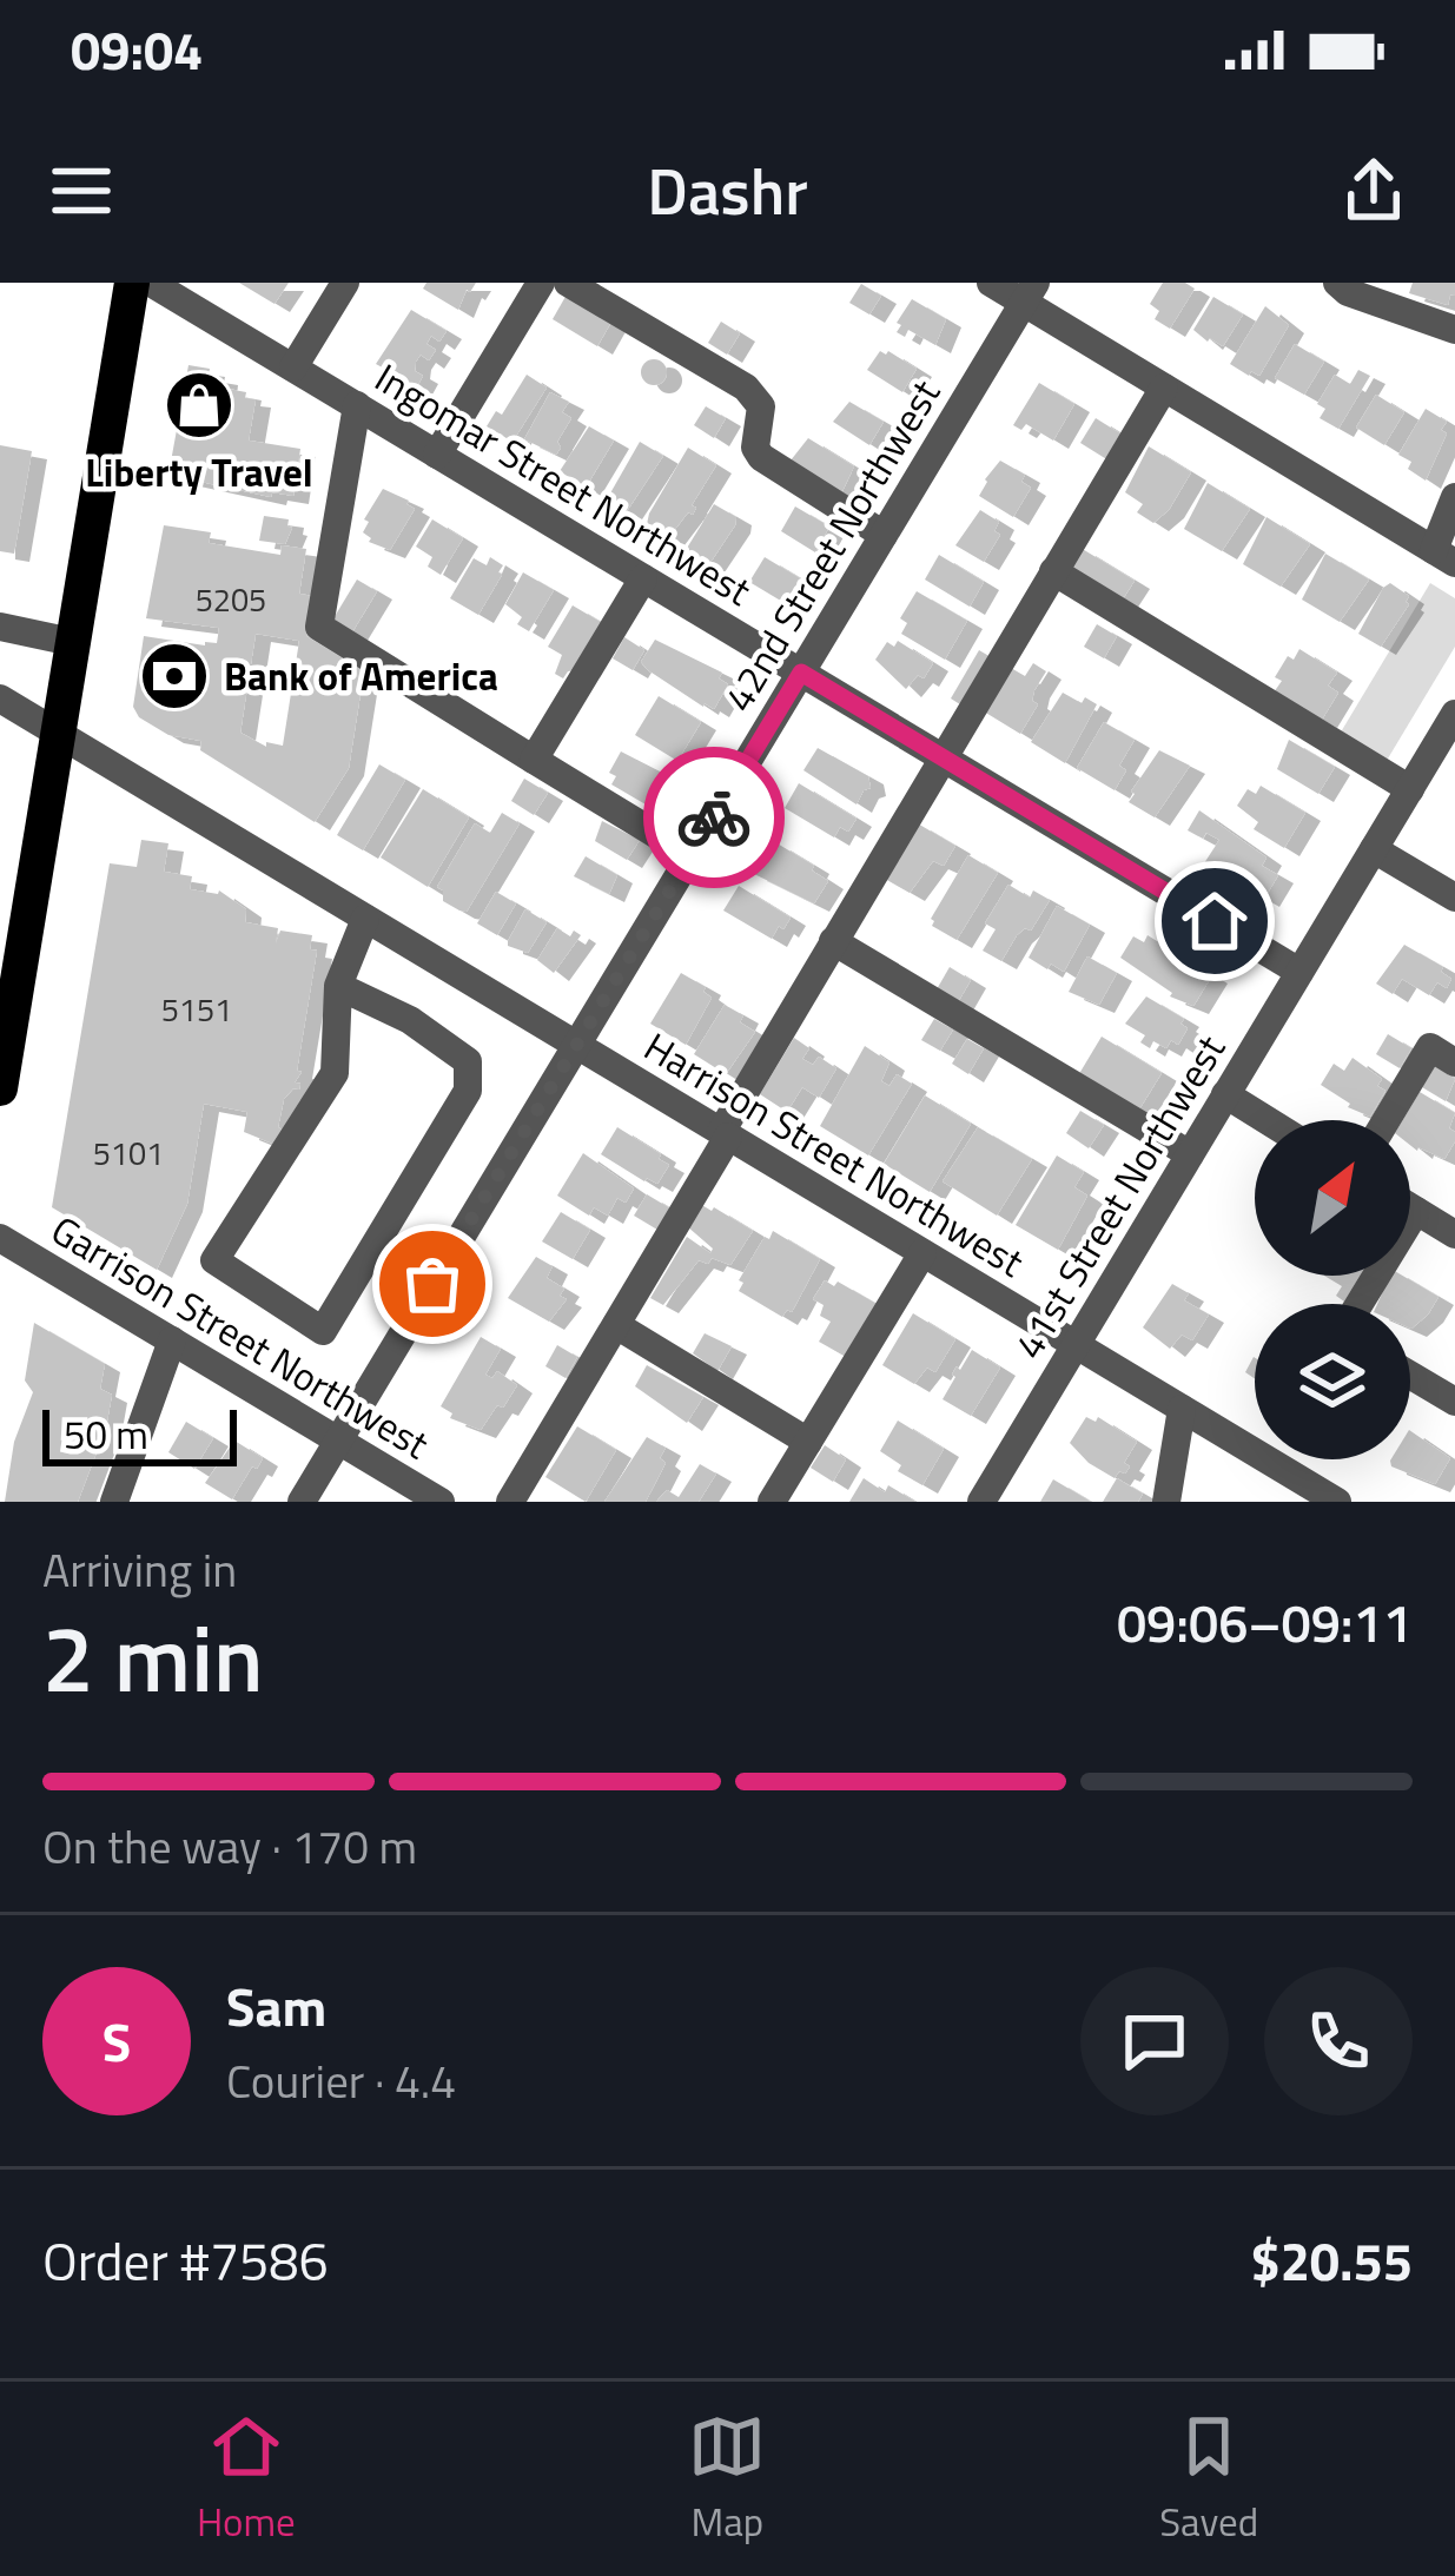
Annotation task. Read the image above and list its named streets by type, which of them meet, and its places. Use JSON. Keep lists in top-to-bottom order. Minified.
{"streets":{"street":["Ingomar Street Northwest","42nd Street Northwest","Harrison Street Northwest","41st Street Northwest","Garrison Street Northwest"]},"crossings":[["Ingomar Street Northwest","42nd Street Northwest"],["Ingomar Street Northwest","41st Street Northwest"],["42nd Street Northwest","Harrison Street Northwest"],["42nd Street Northwest","Garrison Street Northwest"],["Harrison Street Northwest","41st Street Northwest"]],"places":{"shop":["Liberty Travel"],"bank":["Bank of America"]},"house_numbers":["5205","5151","5101"],"scale_bar":"50 m","north":"top right","page":{"status":"09:04","header":"Dashr","scale":"50 m","heading":["2 min","Arriving in","09:06–09:11"],"panel":["Sam","Courier · 4.4","Order #7586","$20.55"],"bar":"On the way · 170 m","round":"S","tabs":["Home","Map","Saved"]}}
